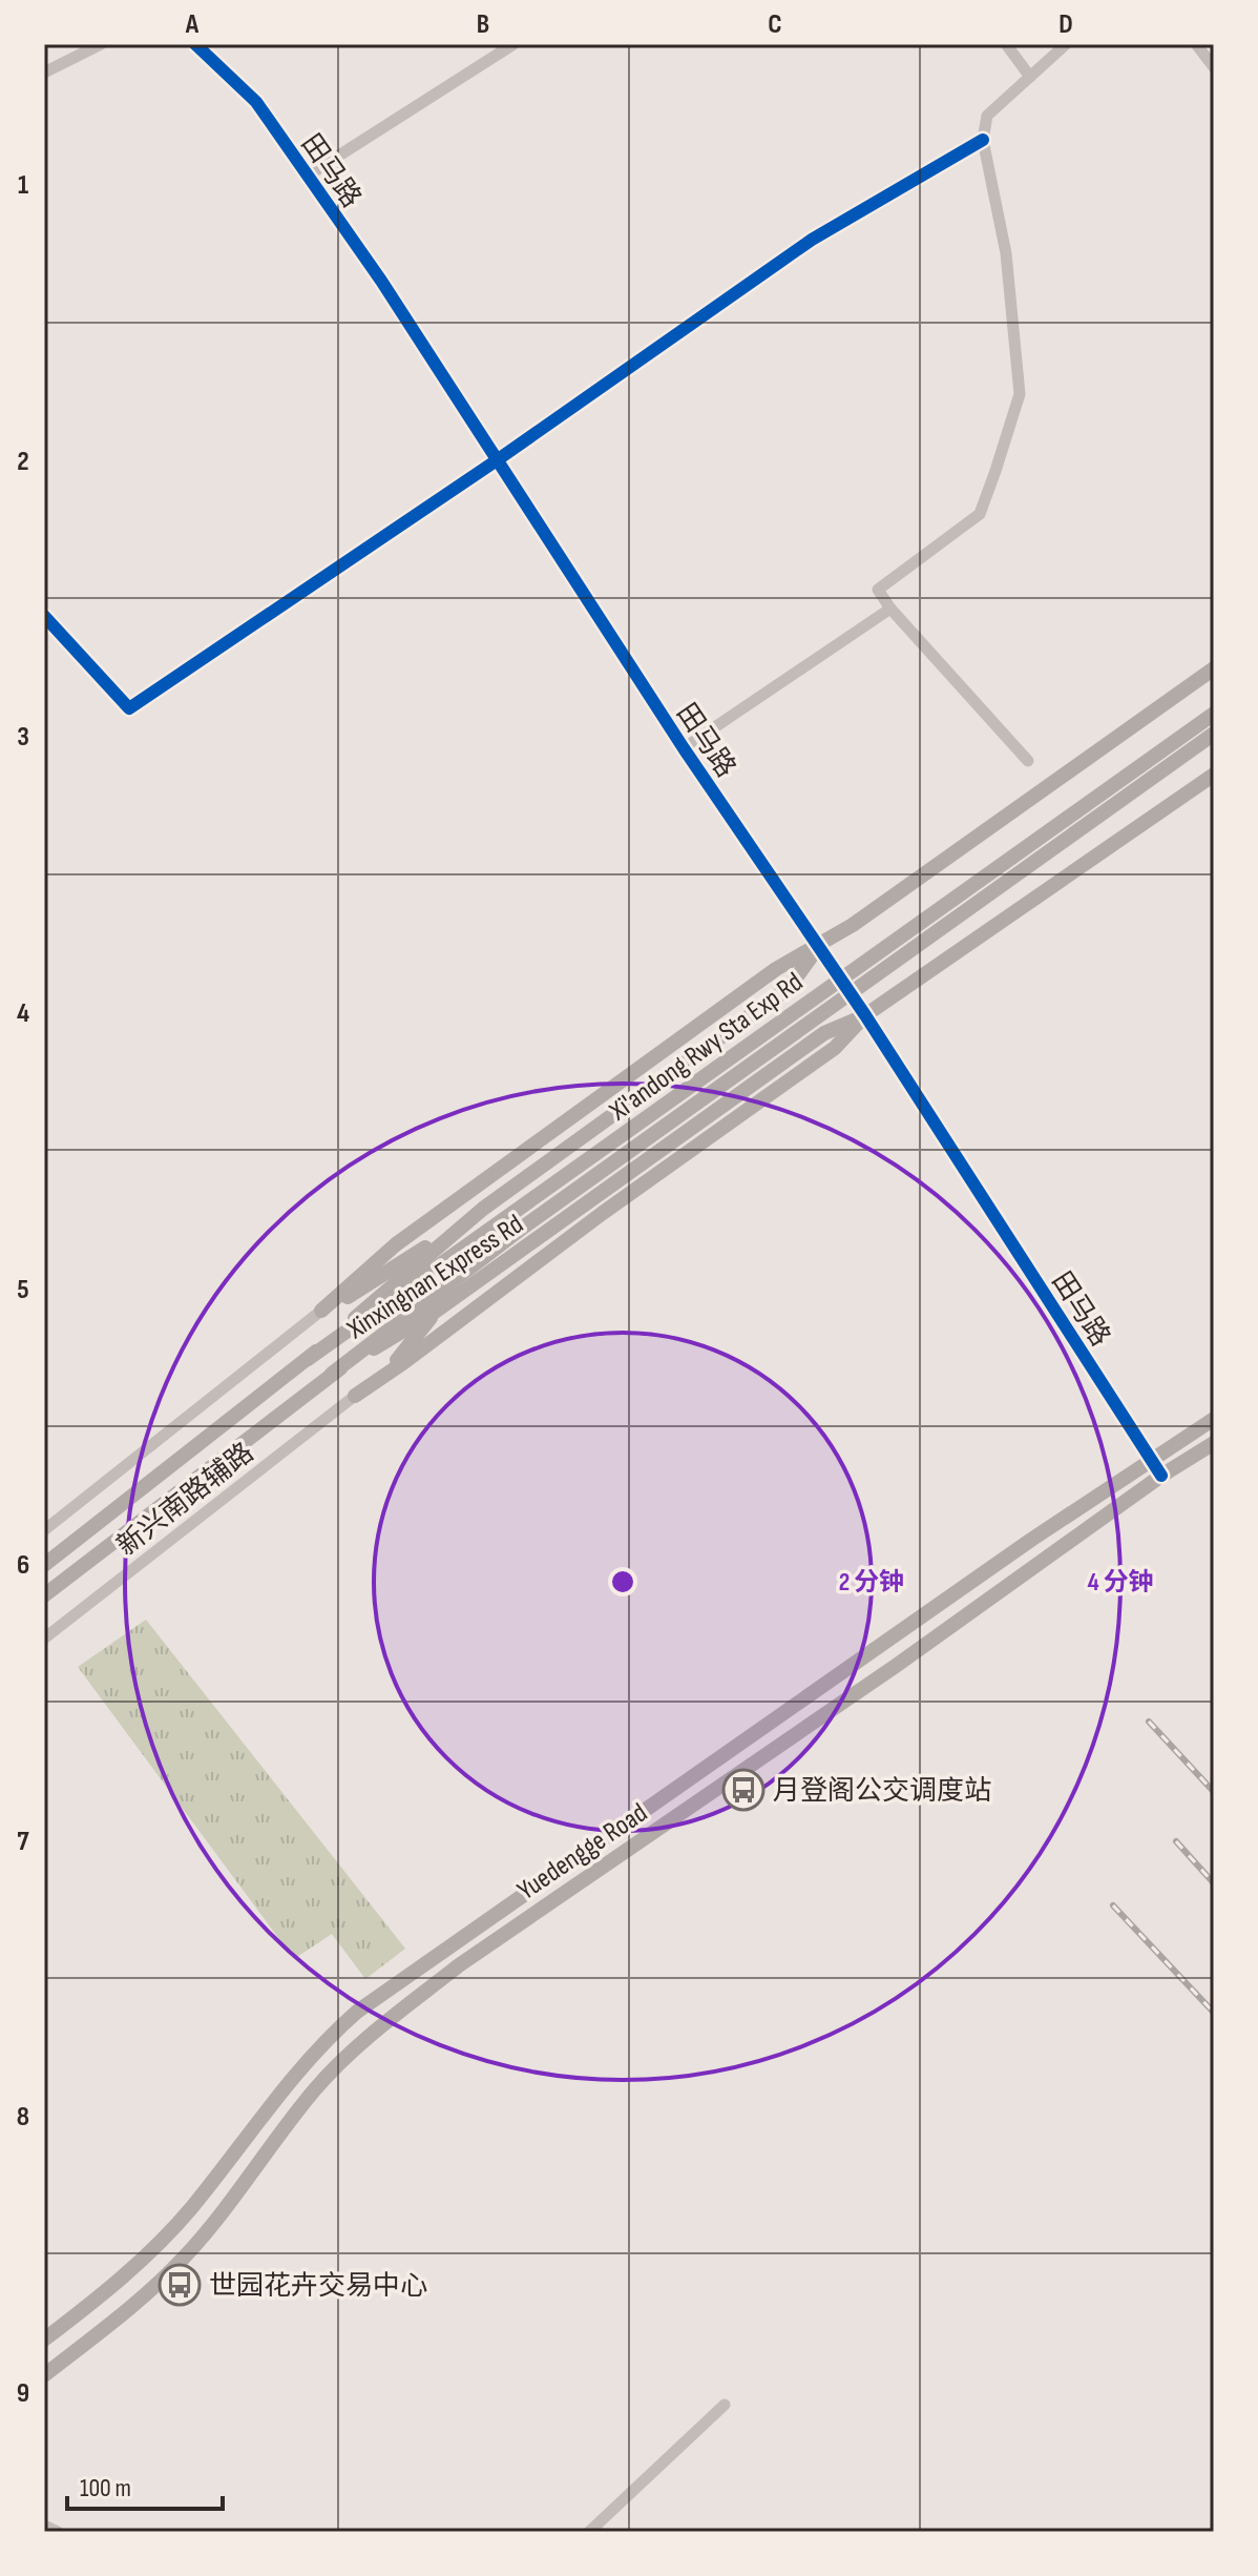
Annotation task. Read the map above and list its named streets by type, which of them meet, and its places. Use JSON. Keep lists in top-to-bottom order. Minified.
{"streets":{"main road":["Xi'andong Rwy Sta Exp Rd","Xinxingnan Express Rd","Yuedengge Road"],"street":["田马路","新兴南路辅路"]},"crossings":[["田马路","Xinxingnan Express Rd"],["田马路","Yuedengge Road"],["Xi'andong Rwy Sta Exp Rd","Xinxingnan Express Rd"]],"places":{"bus stop":["月登阁公交调度站","世园花卉交易中心"]},"scale_bar":"100 m","grid":{"columns":["A","B","C","D"],"rows":["1","2","3","4","5","6","7","8","9"]},"rings":["2 分钟","4 分钟"]}
